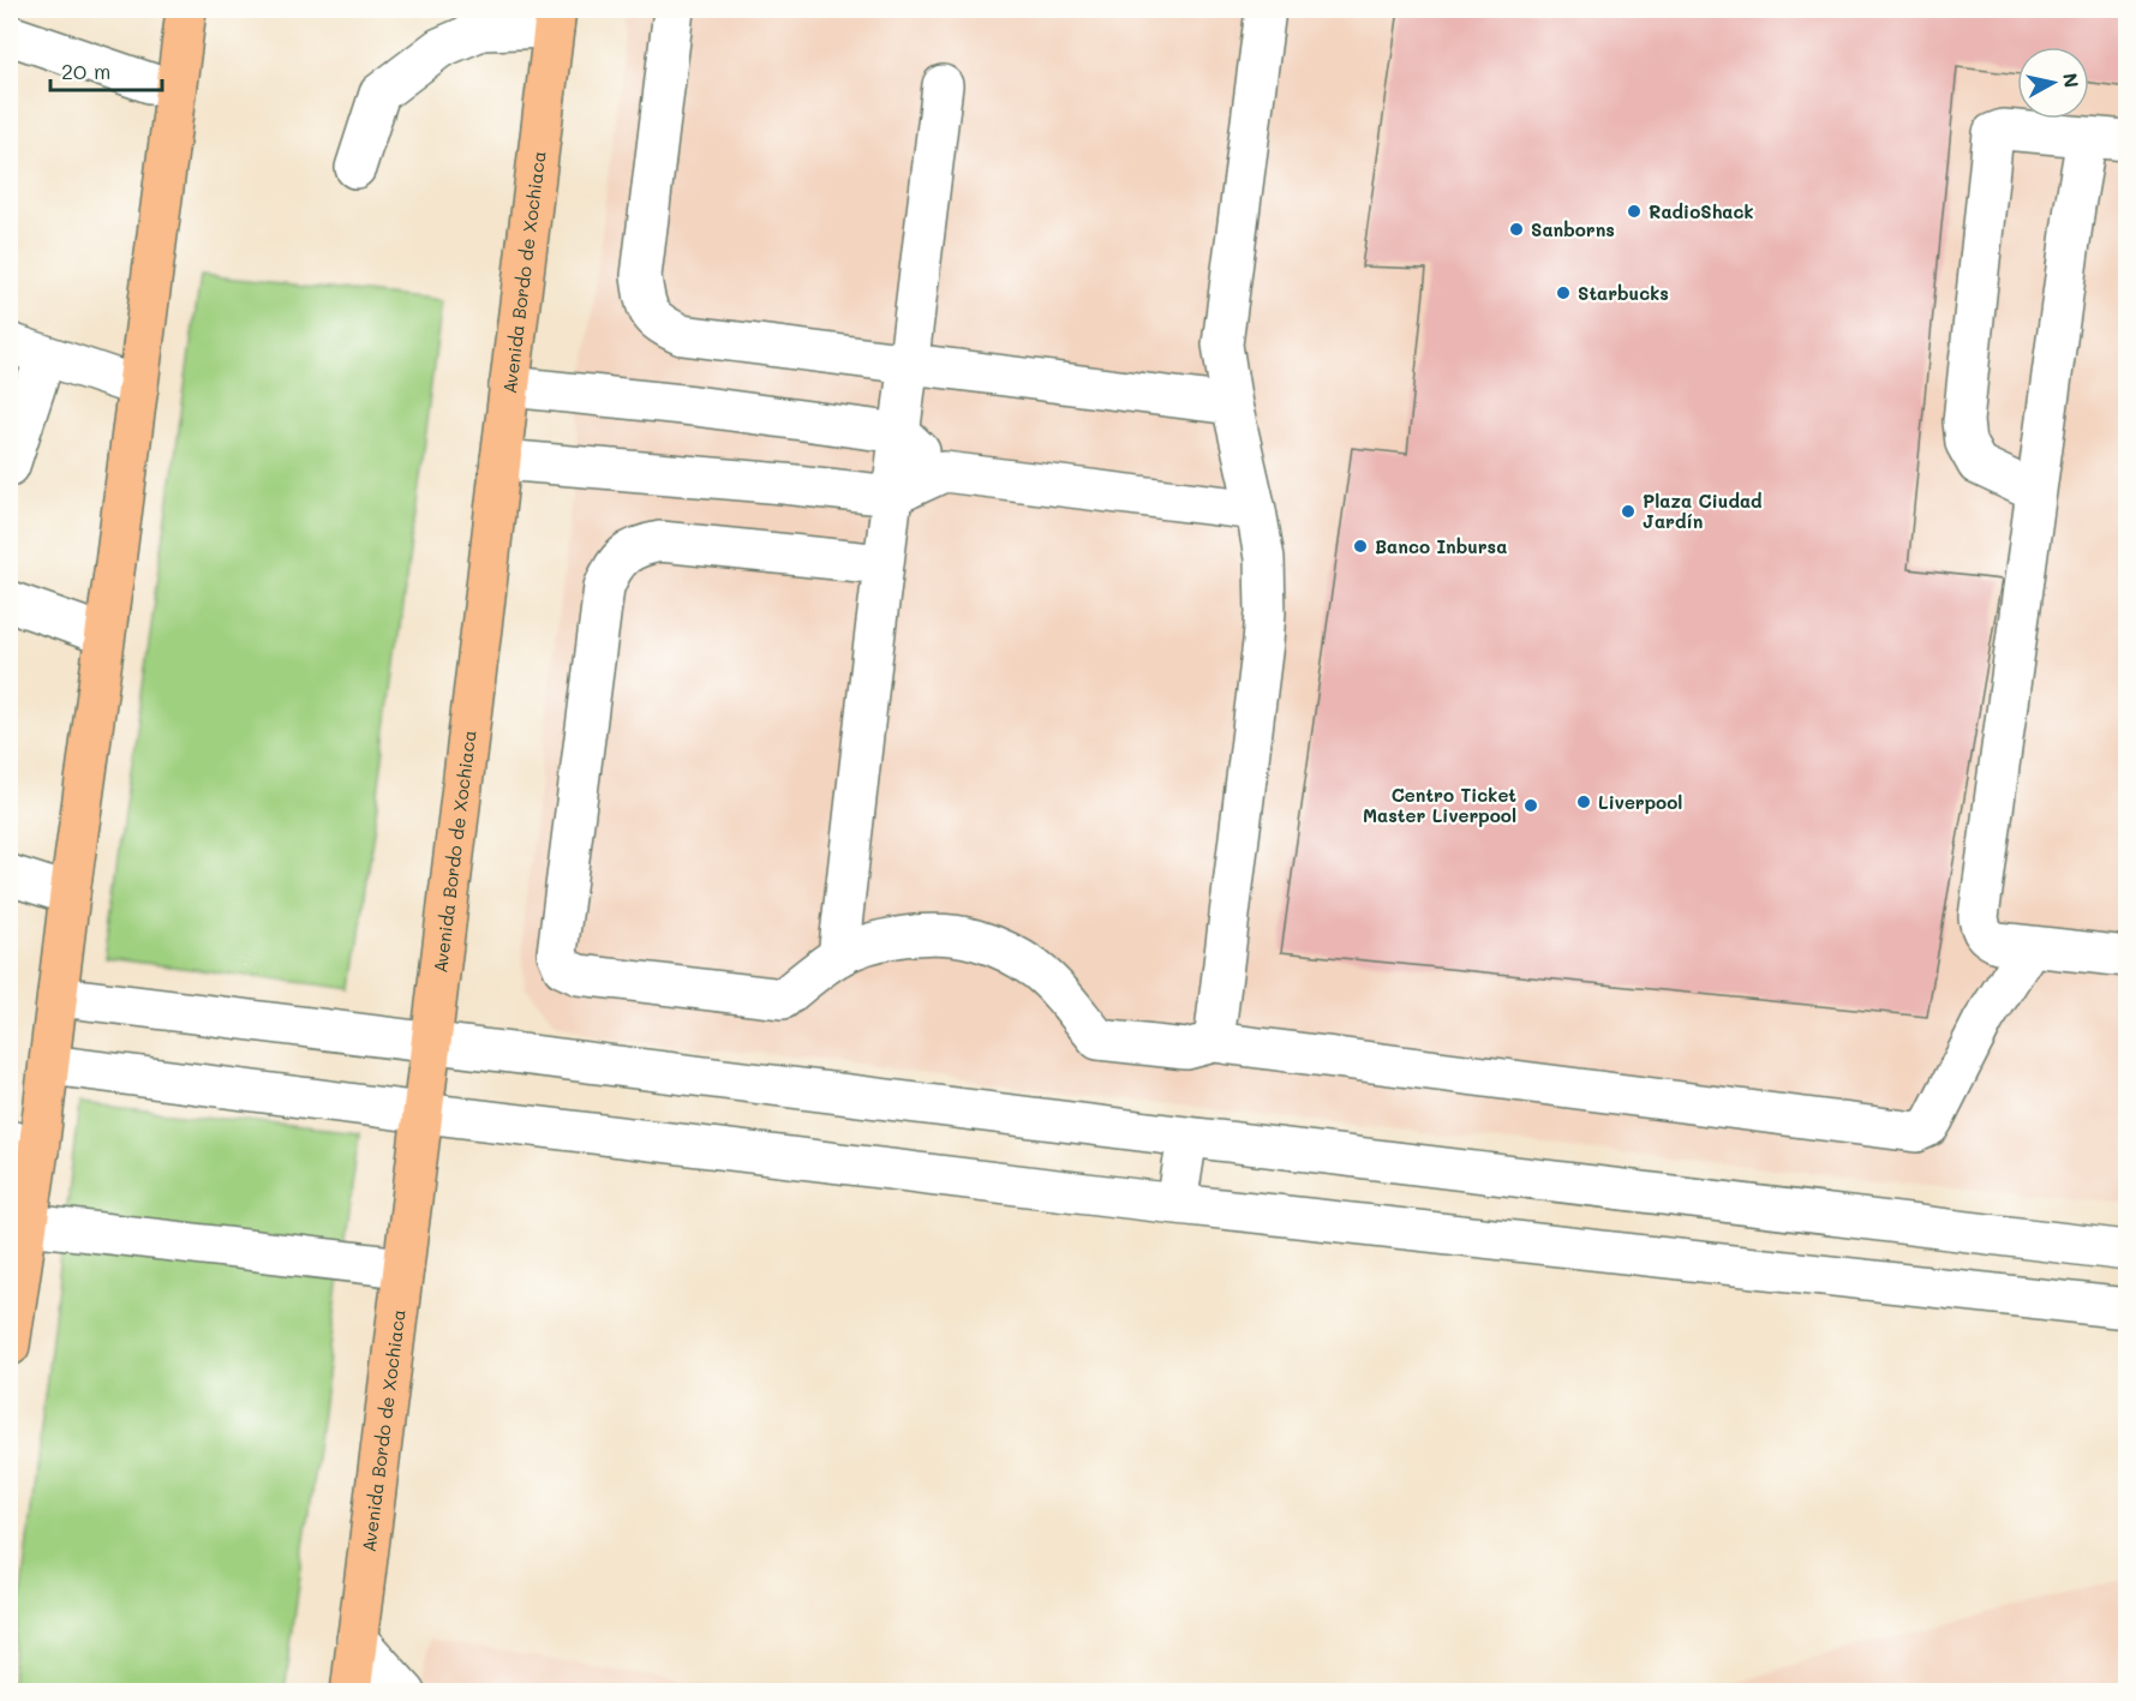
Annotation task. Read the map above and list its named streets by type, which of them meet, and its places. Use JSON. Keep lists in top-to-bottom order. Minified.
{"streets":{"main road":["Avenida Bordo de Xochiaca"]},"places":["RadioShack","Sanborns","Starbucks","Plaza Ciudad Jardín","Banco Inbursa","Liverpool","Centro Ticket Master Liverpool"],"scale_bar":"20 m","north":"right"}
